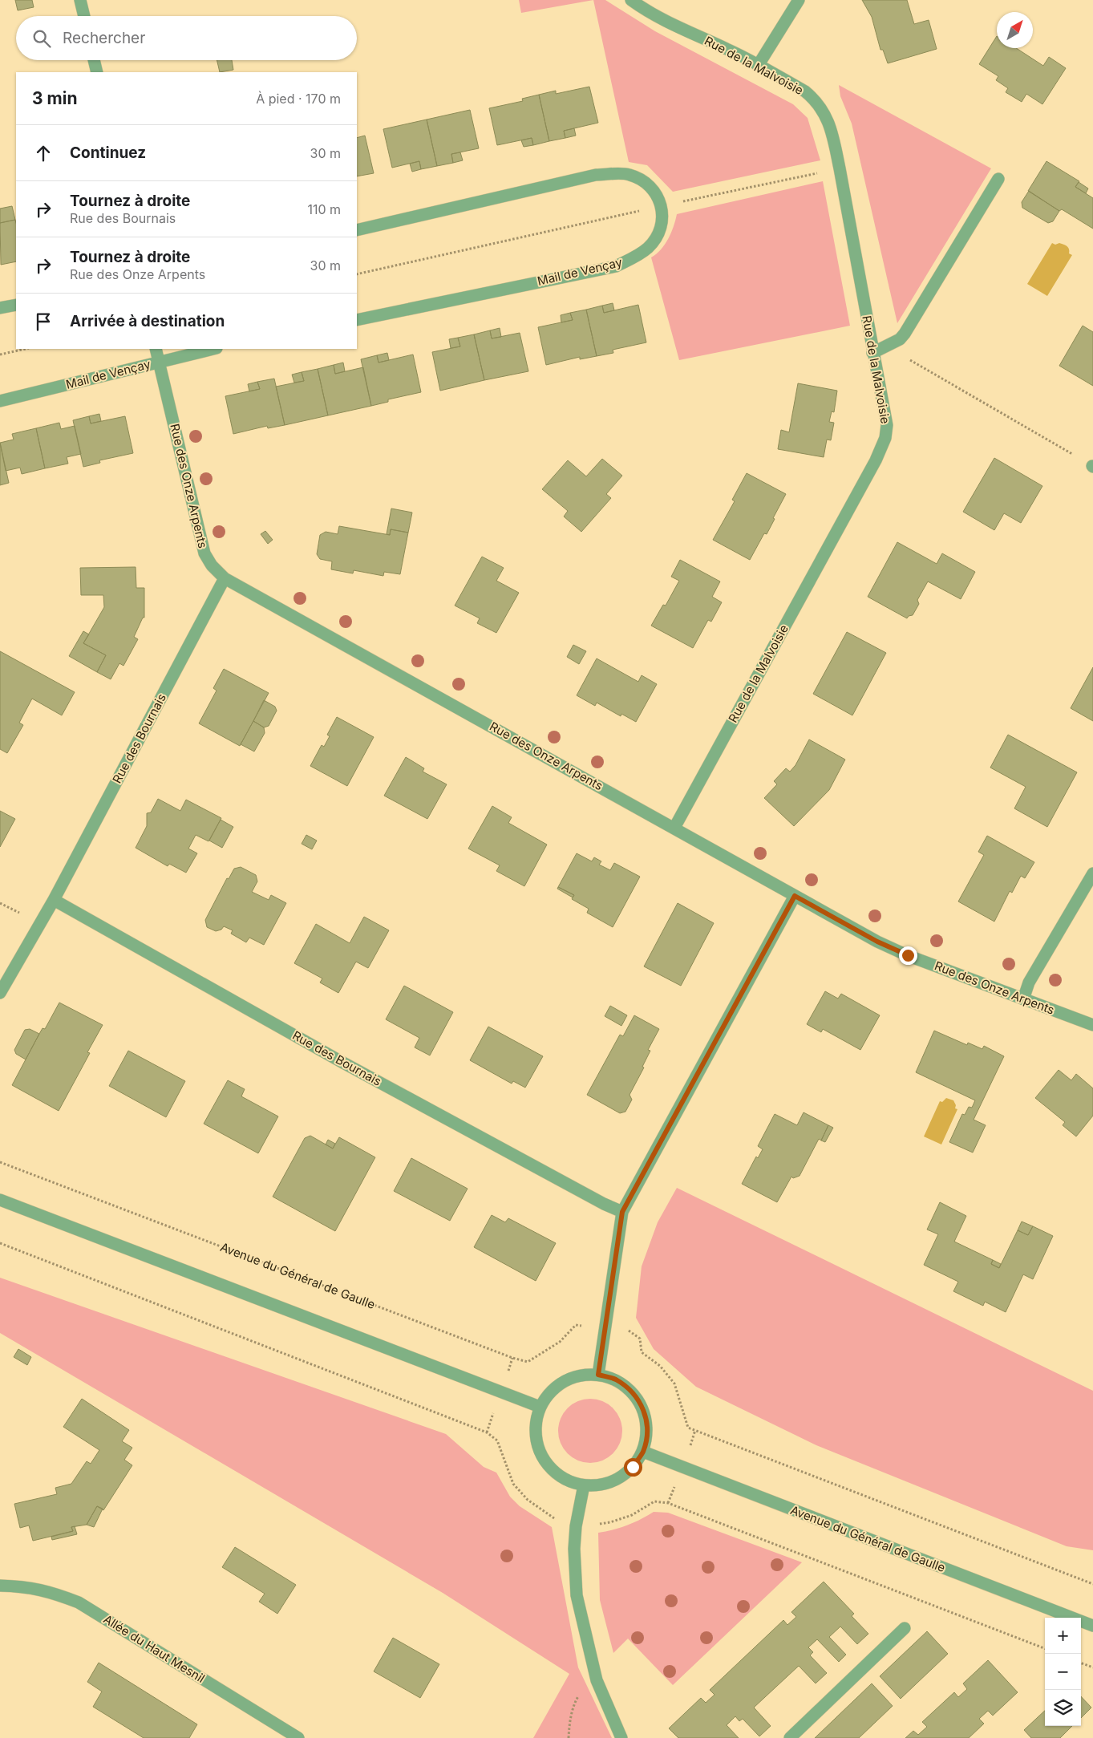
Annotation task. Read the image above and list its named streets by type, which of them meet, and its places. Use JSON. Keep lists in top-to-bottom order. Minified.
{"streets":{"street":["Rue de la Malvoisie","Mail de Vençay","Rue des Onze Arpents","Rue des Bournais","Avenue du Général de Gaulle","Allée du Haut Mesnil"]},"crossings":[["Rue de la Malvoisie","Rue des Onze Arpents"],["Mail de Vençay","Rue des Onze Arpents"],["Rue des Onze Arpents","Rue des Bournais"]],"north":"top right","page":{"search":"Rechercher","heading":["3 min","À pied · 170 m"],"list":[["Continuez","30 m"],["Tournez à droite","Rue des Bournais","110 m"],["Tournez à droite","Rue des Onze Arpents","30 m"],"Arrivée à destination"],"map_buttons":["+","−"]}}
